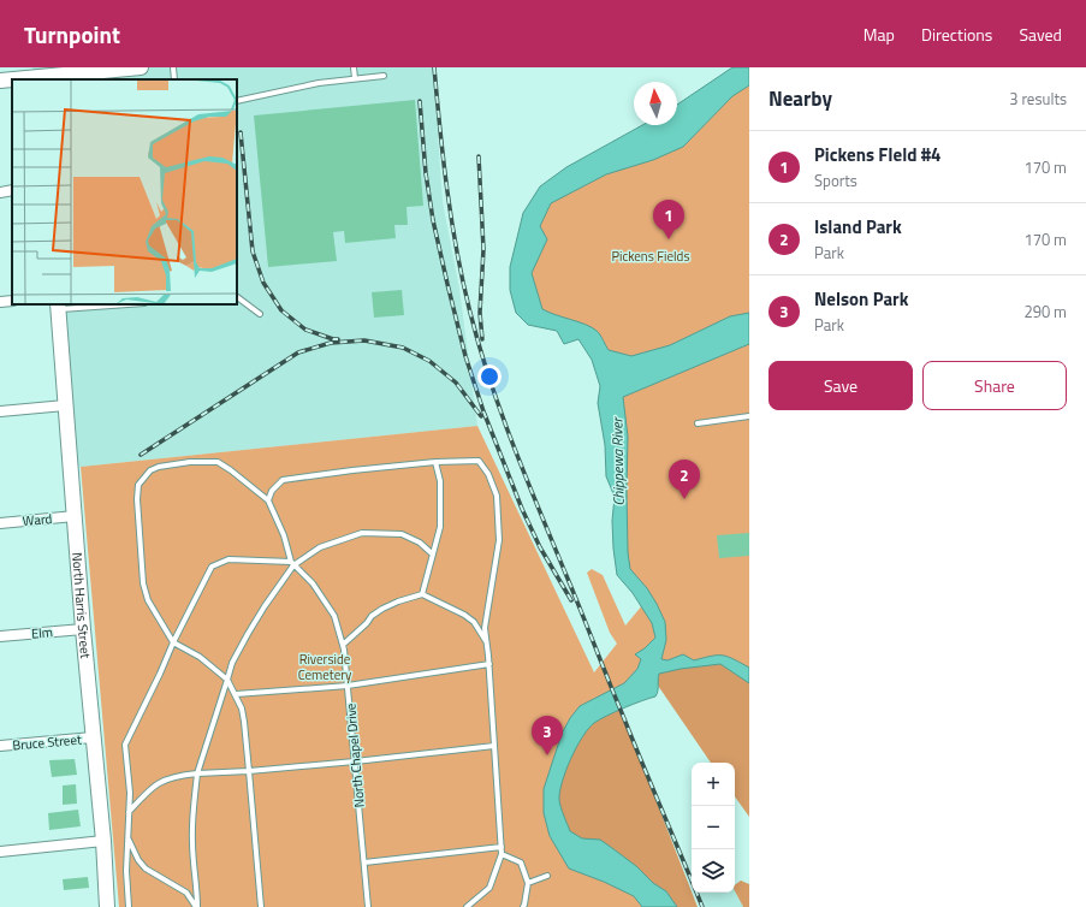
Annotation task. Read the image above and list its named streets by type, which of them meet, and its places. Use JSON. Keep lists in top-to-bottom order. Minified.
{"streets":{"street":["Ward","North Harris Street","Elm","Bruce Street"],"lane":["North Chapel Drive"]},"crossings":[["Ward","North Harris Street"],["North Harris Street","Elm"],["North Harris Street","Bruce Street"]],"water":["Chippewa River"],"parks":["Pickens Fields","Riverside Cemetery"],"north":"top","page":{"header":"Turnpoint","nav":["Map","Directions","Saved"],"heading":["Nearby","3 results"],"list":[{"mark":"1","name":"Pickens FIeld #4","note":"Sports","value":"170 m"},{"mark":"2","name":"Island Park","note":"Park","value":"170 m"},{"mark":"3","name":"Nelson Park","note":"Park","value":"290 m"}],"pins":["1","2","3"],"buttons":["Save","Share"],"map_buttons":["+","−"]}}
